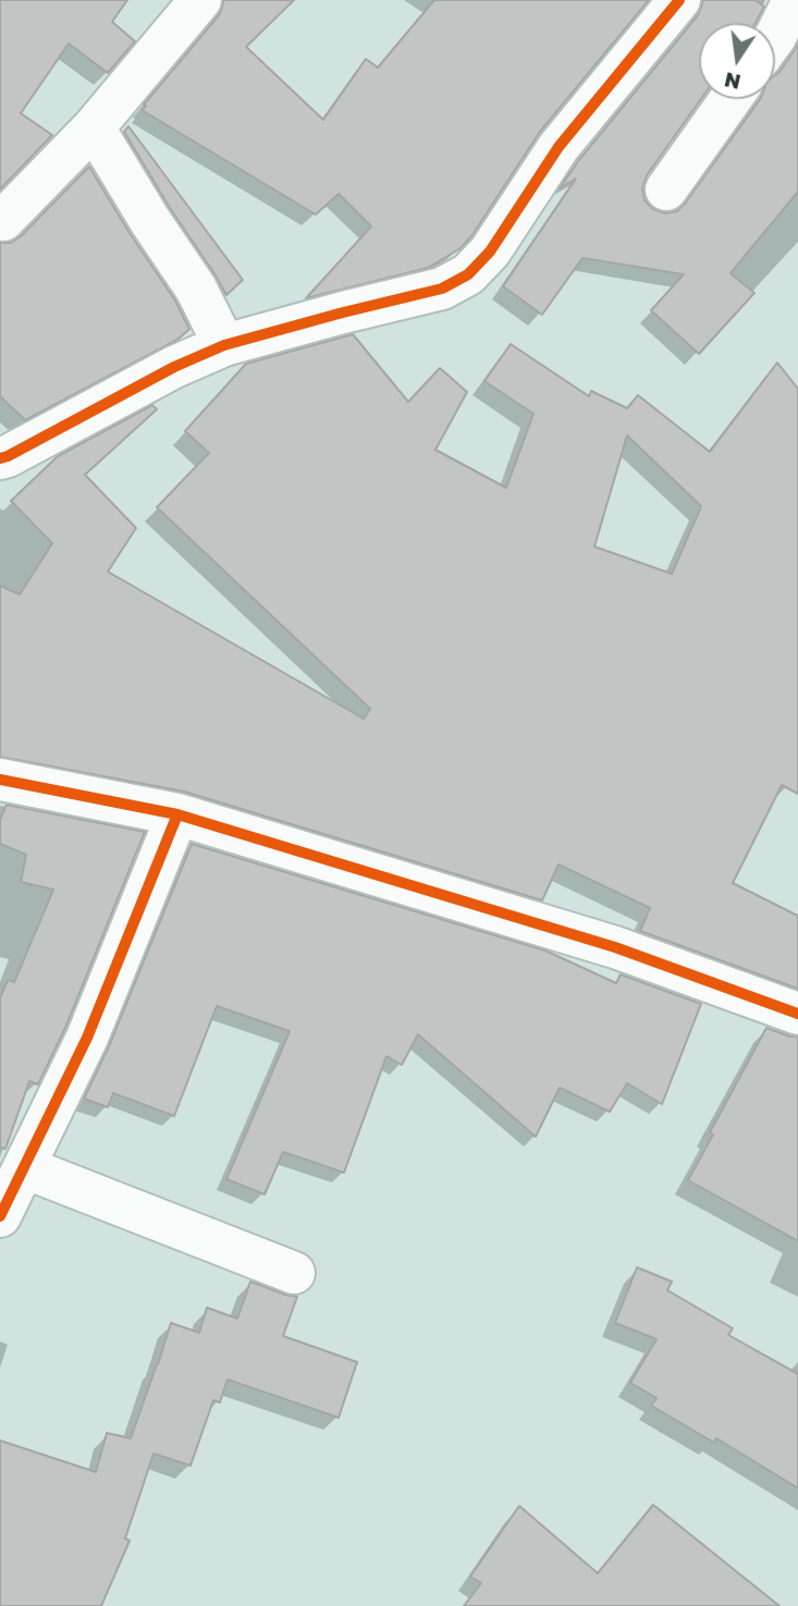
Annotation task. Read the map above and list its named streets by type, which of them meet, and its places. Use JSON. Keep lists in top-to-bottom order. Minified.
{"north":"bottom"}
